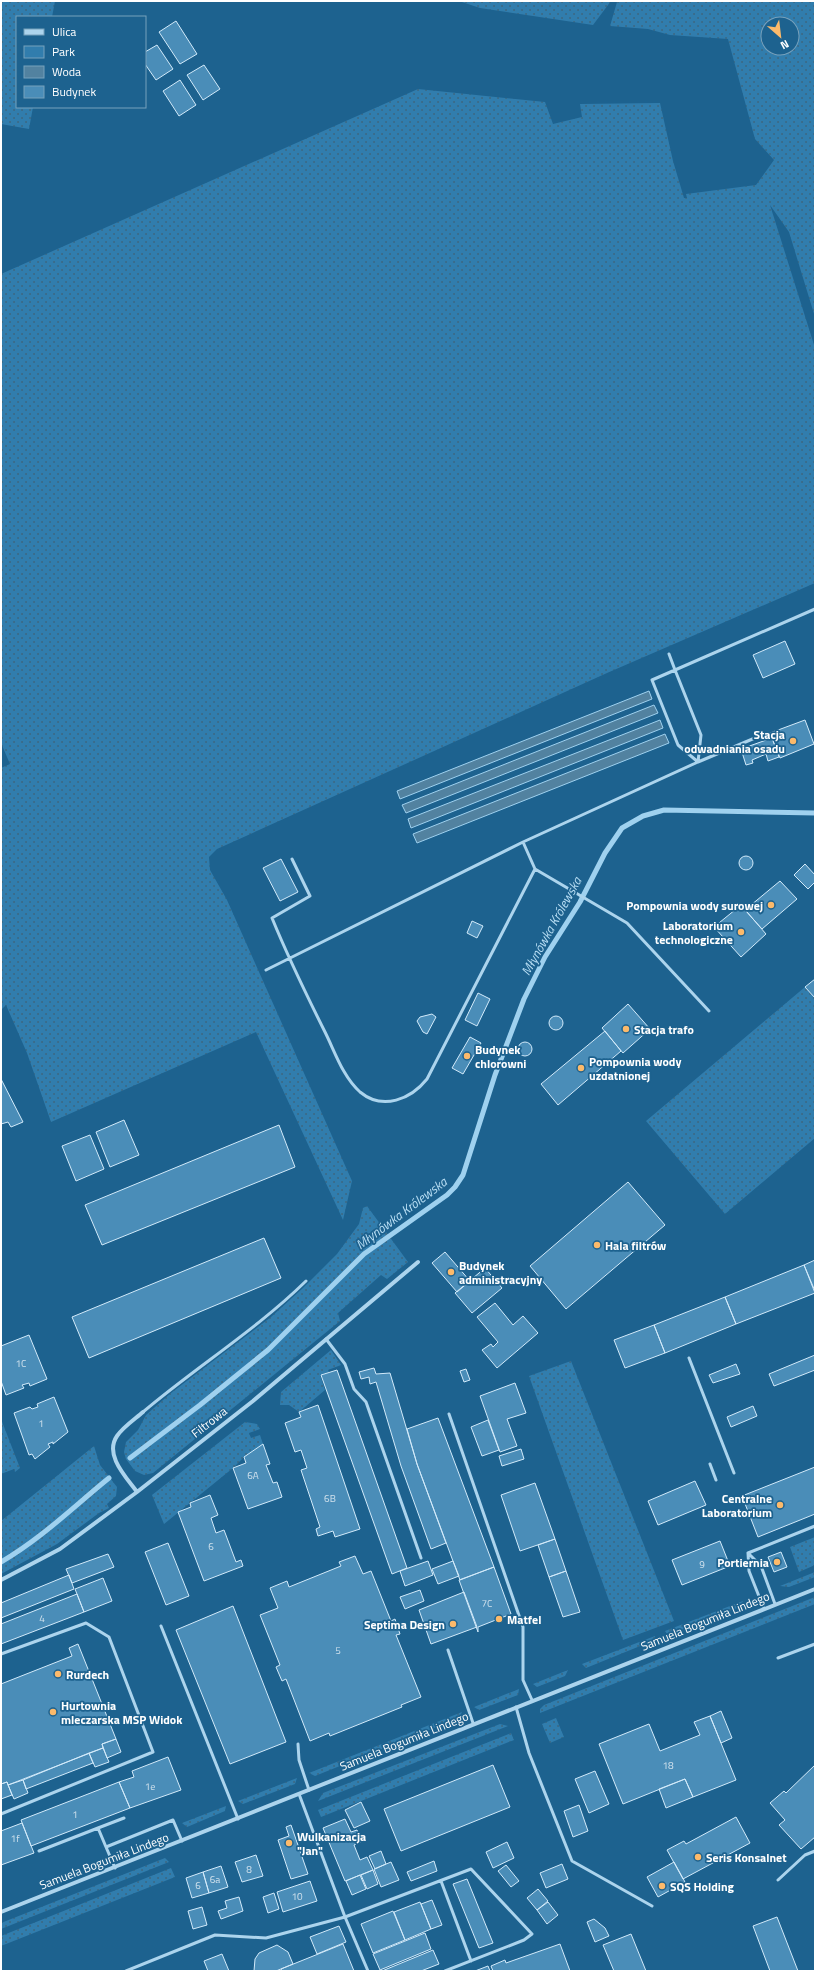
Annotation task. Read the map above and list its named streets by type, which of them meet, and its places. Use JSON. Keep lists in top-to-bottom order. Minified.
{"streets":{"street":["Filtrowa","Samuela Bogumiła Lindego"]},"water":["Młynówka Królewska"],"places":["Stacja odwadniania osadu","Pompownia wody surowej","Laboratorium technologiczne","Stacja trafo","Budynek chlorowni","Pompownia wody uzdatnionej","Hala filtrów","Budynek administracyjny","Centralne Laboratorium","Portiernia","Matfel","Septima Design","Rurdech","Hurtownia mleczarska MSP Widok","Wulkanizacja \"Jan\"","Seris Konsalnet","SQS Holding"],"house_numbers":["1C","1","6A","6B","6","9","7C","4","5","18","1e","1","1f","8","6a","6","10"],"legend":["Ulica","Park","Woda","Budynek"],"north":"bottom right"}
